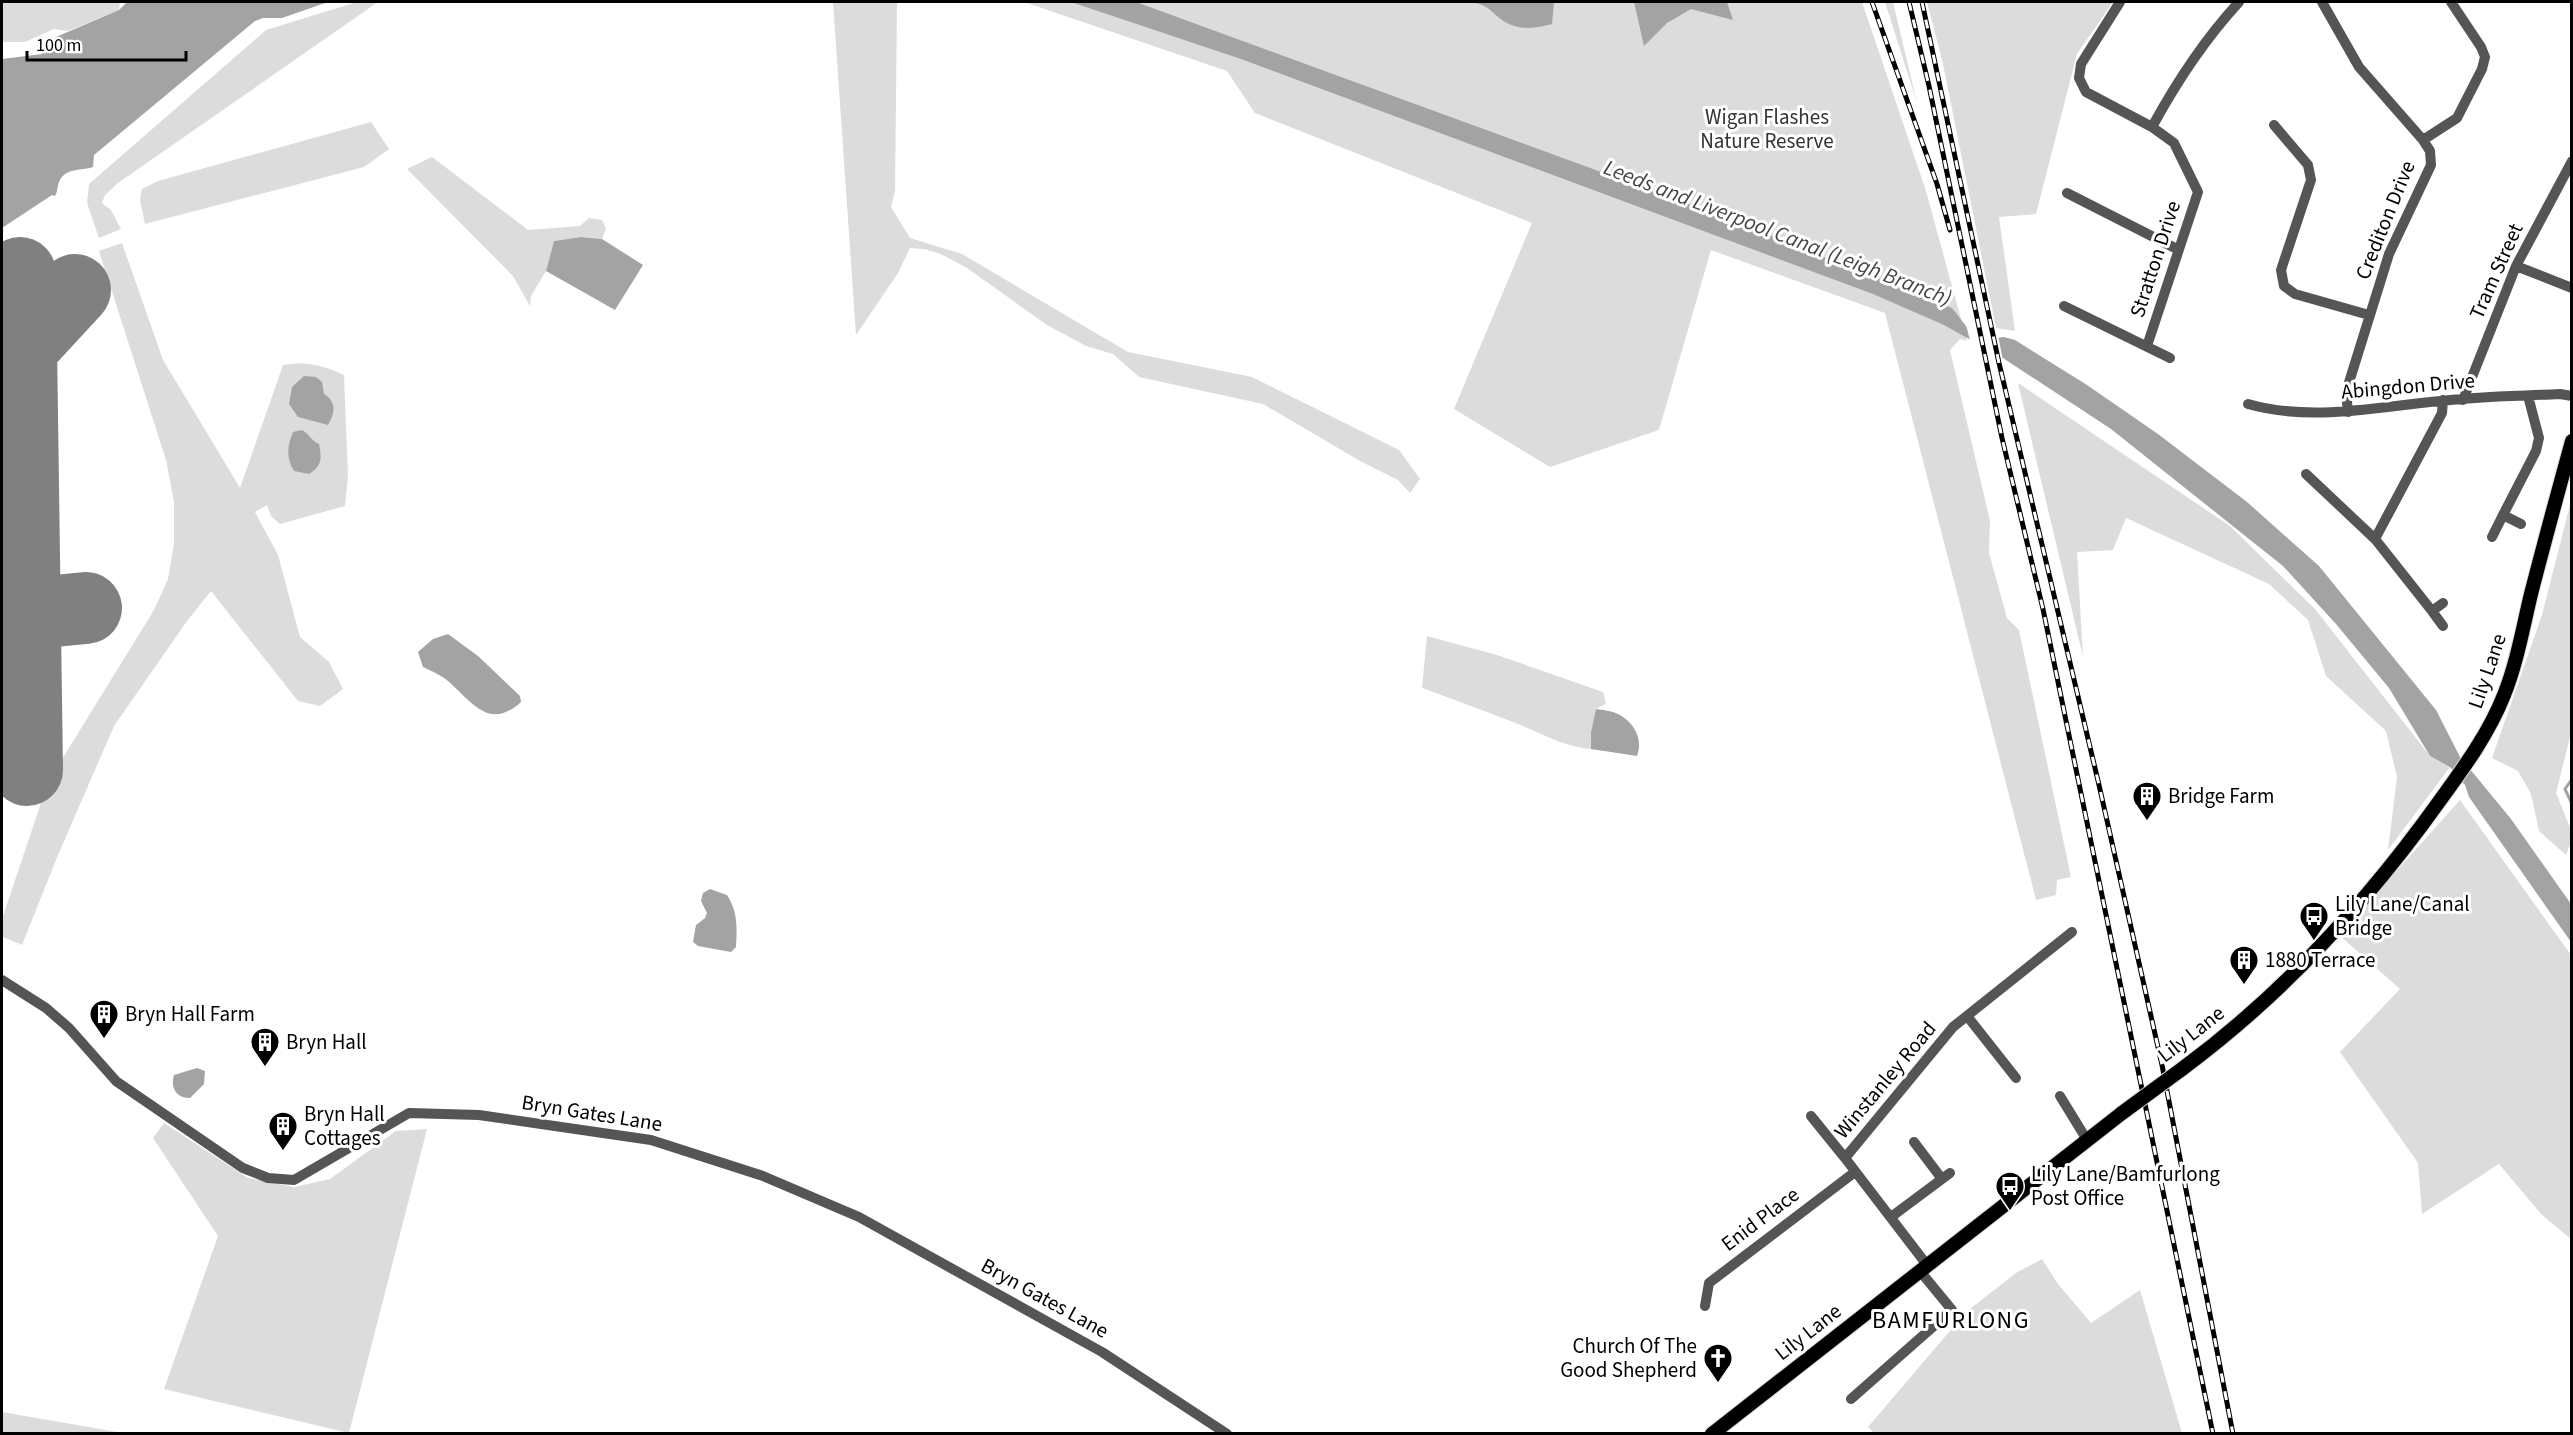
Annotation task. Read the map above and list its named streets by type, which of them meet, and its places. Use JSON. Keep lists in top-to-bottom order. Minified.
{"streets":{"main road":["Lily Lane"],"street":["Crediton Drive","Stratton Drive","Tram Street","Abingdon Drive","Winstanley Road","Bryn Gates Lane","Enid Place"]},"crossings":[["Crediton Drive","Abingdon Drive"],["Tram Street","Abingdon Drive"],["Lily Lane","Winstanley Road"],["Winstanley Road","Enid Place"]],"districts":["BAMFURLONG"],"water":["Leeds and Liverpool Canal (Leigh Branch)"],"parks":["Wigan Flashes Nature Reserve"],"places":{"building":["Bridge Farm","1880 Terrace","Bryn Hall Farm","Bryn Hall","Bryn Hall Cottages"],"bus stop":["Lily Lane/Canal Bridge","Lily Lane/Bamfurlong Post Office"],"church":["Church Of The Good Shepherd"]},"scale_bar":"100 m"}
